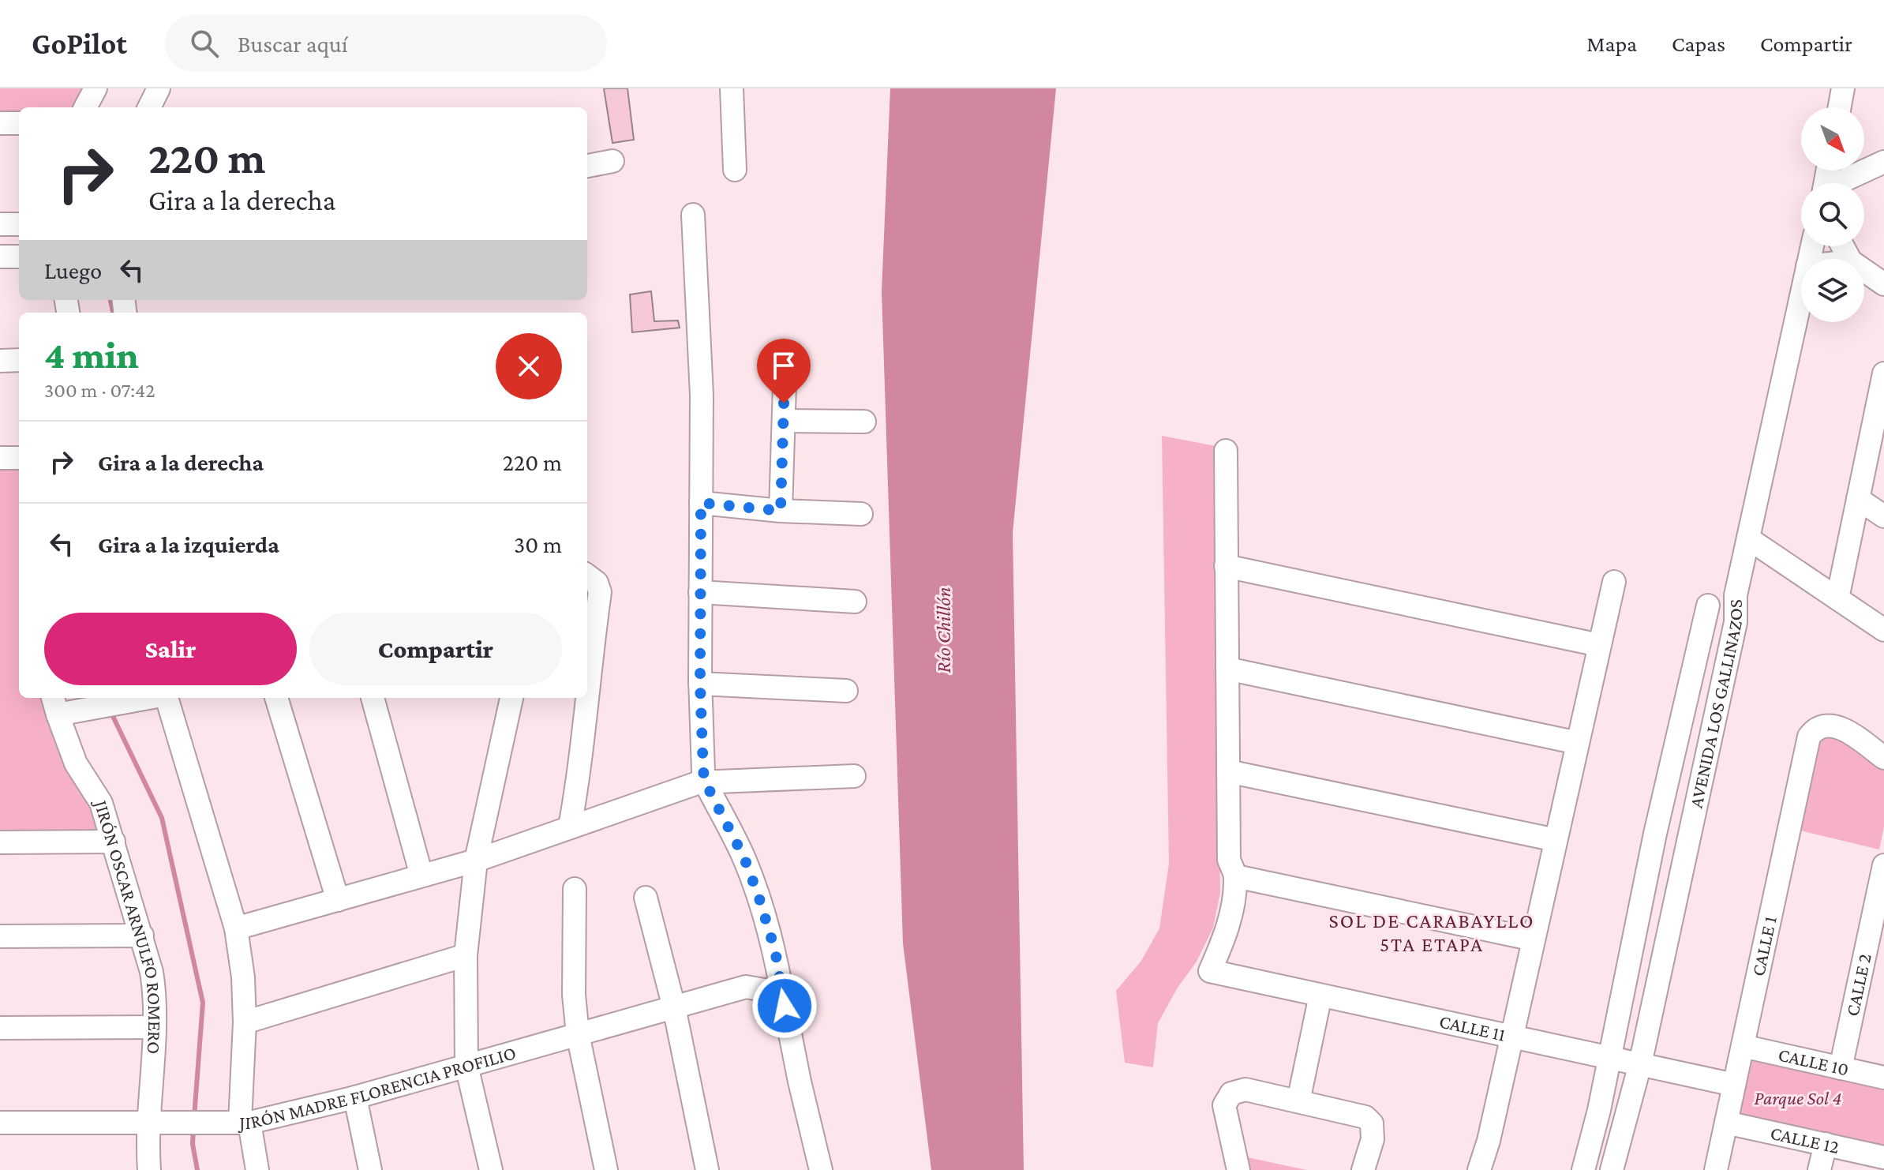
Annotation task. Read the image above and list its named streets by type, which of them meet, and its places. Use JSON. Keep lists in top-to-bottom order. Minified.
{"streets":{"street":["AVENIDA LOS GALLINAZOS","JIRÓN OSCAR ARNULFO ROMERO","CALLE 1","CALLE 2","CALLE 11","CALLE 10","JIRÓN MADRE FLORENCIA PROFILIO","CALLE 12"]},"crossings":[["AVENIDA LOS GALLINAZOS","CALLE 11"],["JIRÓN OSCAR ARNULFO ROMERO","JIRÓN MADRE FLORENCIA PROFILIO"],["CALLE 1","CALLE 11"],["CALLE 1","CALLE 10"],["CALLE 1","CALLE 12"],["CALLE 2","CALLE 10"]],"districts":["SOL DE CARABAYLLO 5TA ETAPA"],"water":["Río Chillón"],"parks":["Parque Sol 4"],"north":"bottom right","page":{"header":"GoPilot","search":"Buscar aquí","nav":["Mapa","Capas","Compartir"],"turn":["220 m","Gira a la derecha"],"then":"Luego","heading":["4 min","300 m · 07:42"],"list":[{"name":"Gira a la derecha","value":"220 m"},{"name":"Gira a la izquierda","value":"30 m"}],"buttons":["Salir","Compartir"]}}
